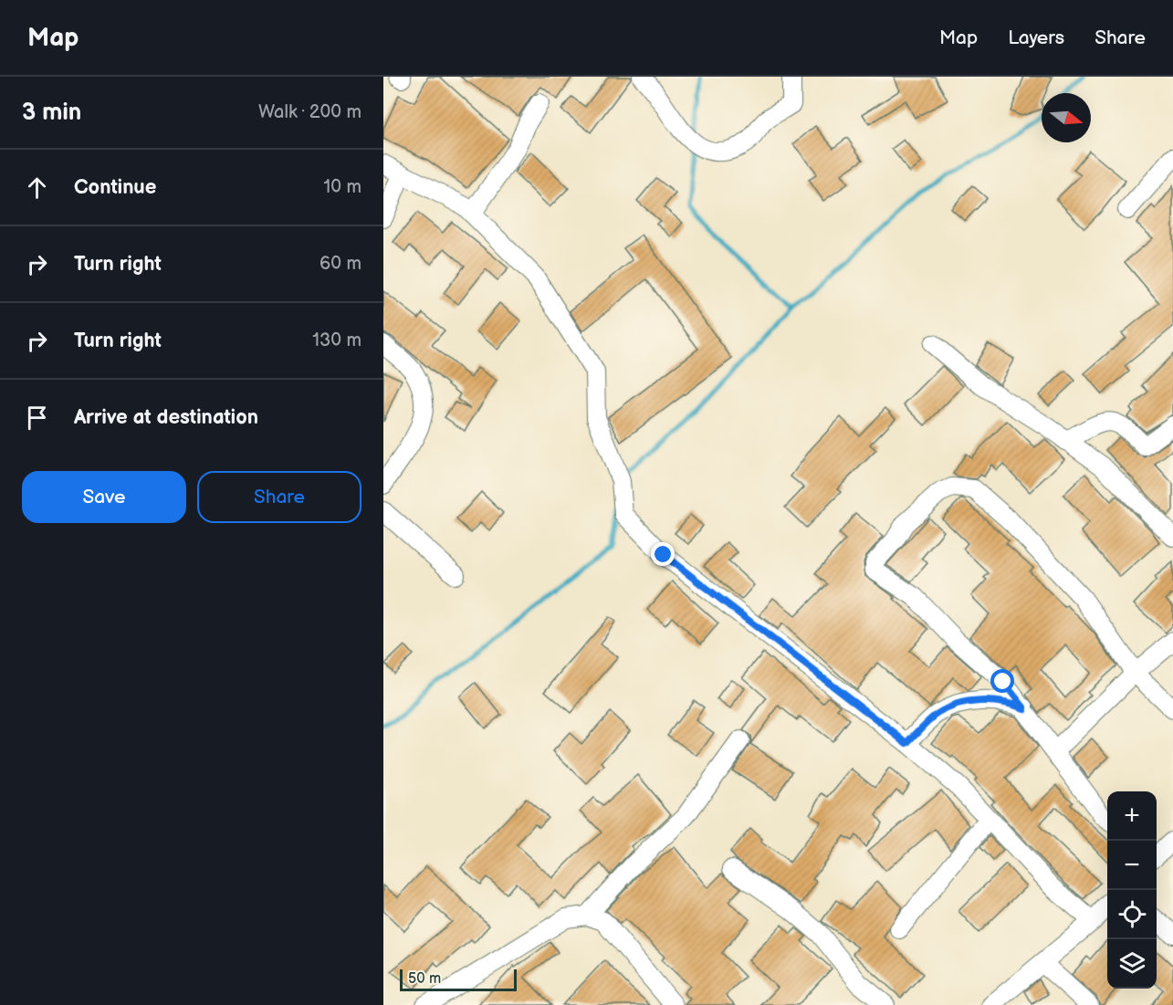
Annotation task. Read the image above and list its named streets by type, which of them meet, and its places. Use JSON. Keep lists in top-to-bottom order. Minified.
{"scale_bar":"50 m","north":"right","page":{"header":"Map","nav":["Map","Layers","Share"],"heading":["3 min","Walk · 200 m"],"list":[["Continue","10 m"],["Turn right","60 m"],["Turn right","130 m"],"Arrive at destination"],"buttons":["Save","Share"],"map_buttons":["+","−"],"scale":"50 m"}}
